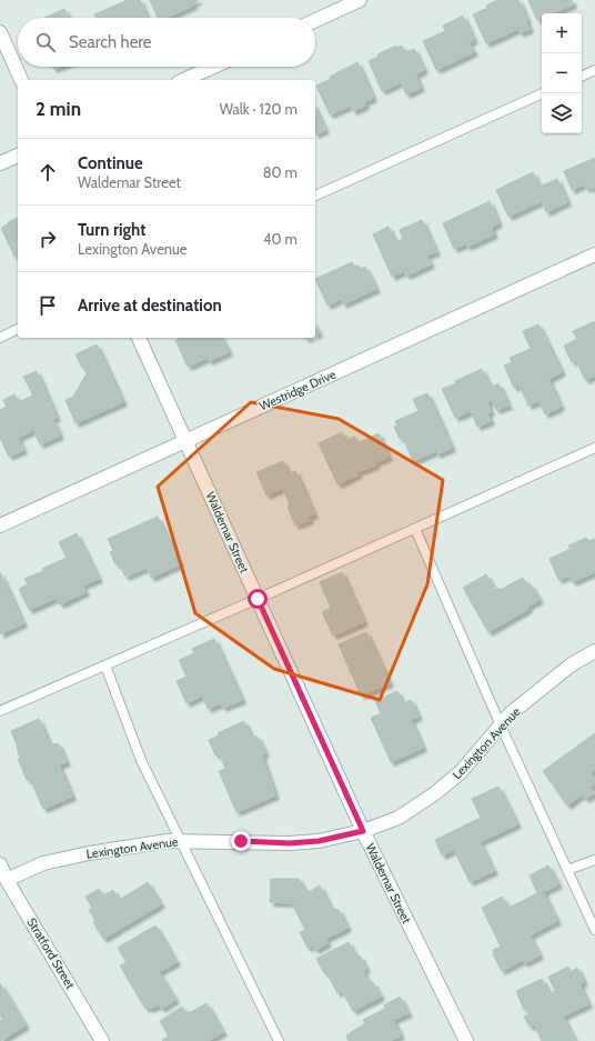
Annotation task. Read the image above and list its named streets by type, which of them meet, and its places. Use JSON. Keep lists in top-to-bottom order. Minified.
{"streets":{"street":["Westridge Drive","Waldemar Street","Lexington Avenue","Stratford Street"]},"crossings":[["Westridge Drive","Waldemar Street"],["Waldemar Street","Lexington Avenue"],["Lexington Avenue","Stratford Street"]],"page":{"map_buttons":["+","−"],"search":"Search here","heading":["2 min","Walk · 120 m"],"list":[["Continue","Waldemar Street","80 m"],["Turn right","Lexington Avenue","40 m"],"Arrive at destination"]}}
